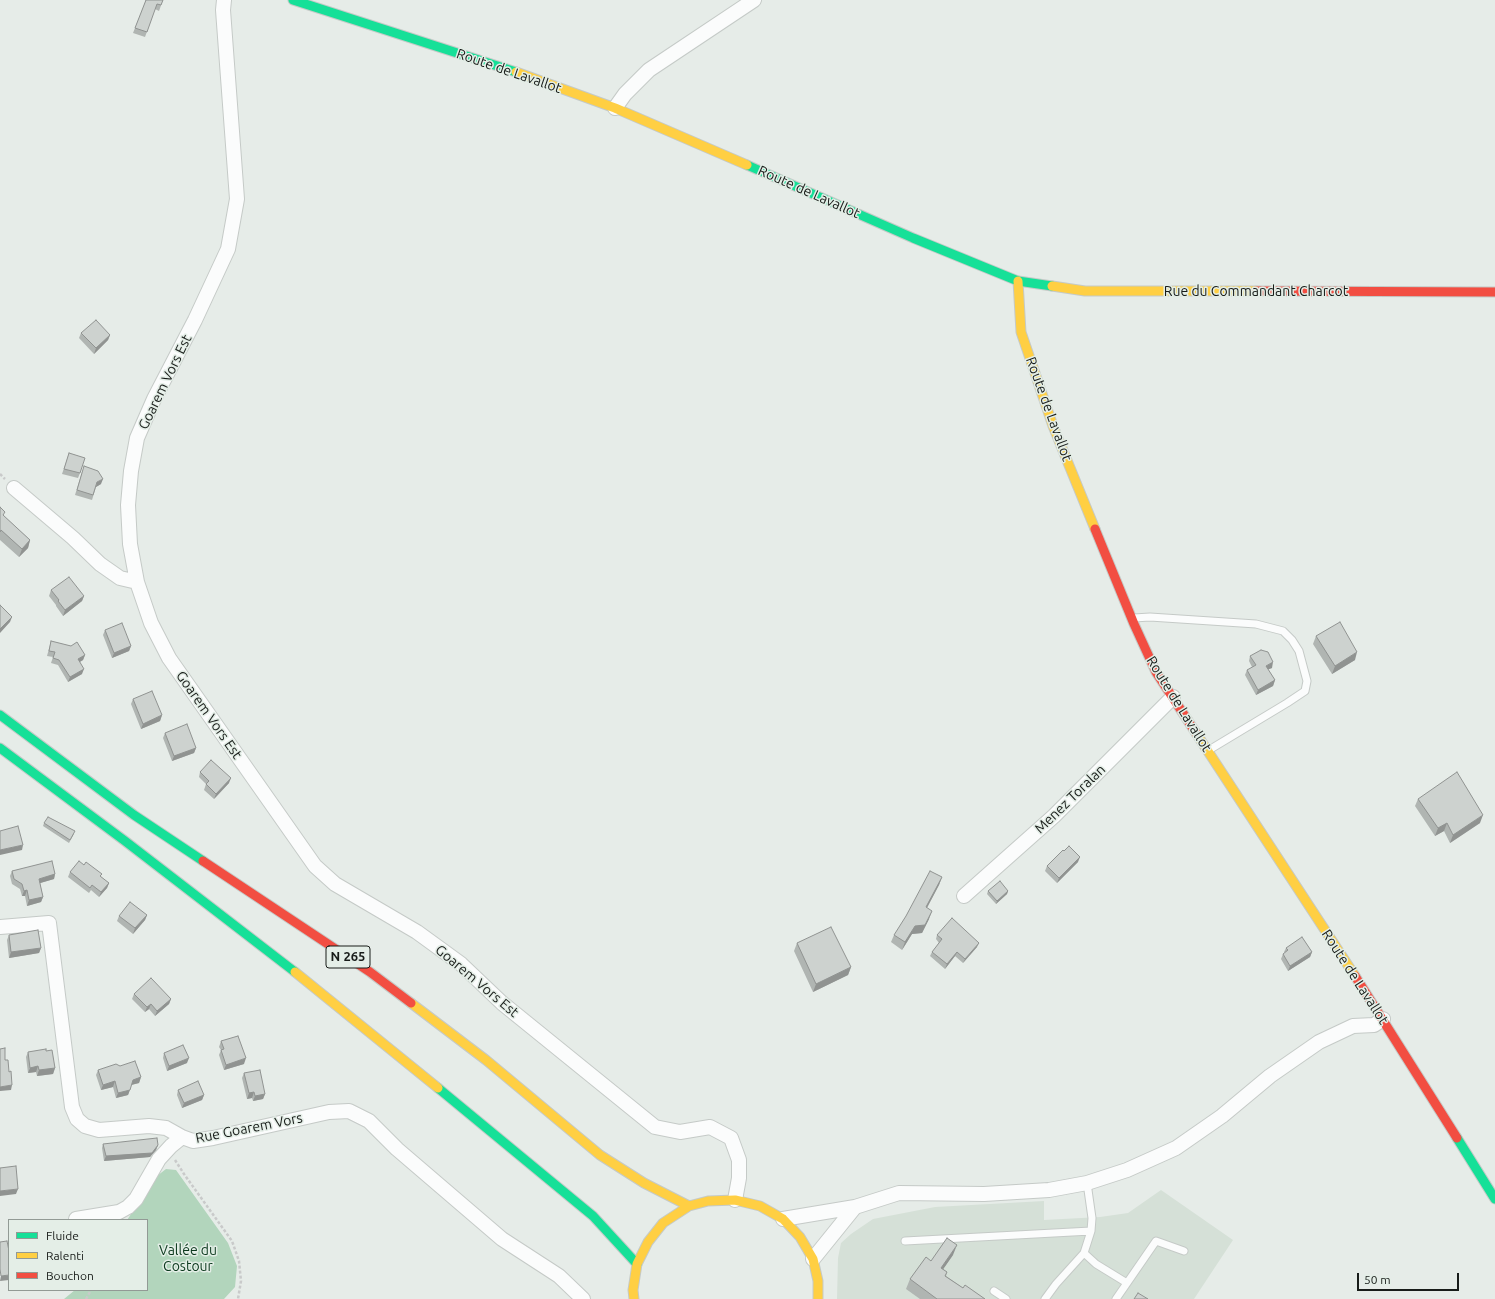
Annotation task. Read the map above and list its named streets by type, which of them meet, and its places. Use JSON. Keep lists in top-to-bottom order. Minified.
{"streets":{"main road":["Route de Lavallot","Rue du Commandant Charcot","N 265"],"street":["Goarem Vors Est","Menez Toralan","Rue Goarem Vors"]},"crossings":[["Route de Lavallot","Rue du Commandant Charcot"],["Route de Lavallot","Menez Toralan"]],"parks":["Vallée du Costour"],"legend":["Fluide","Ralenti","Bouchon"],"scale_bar":"50 m"}
